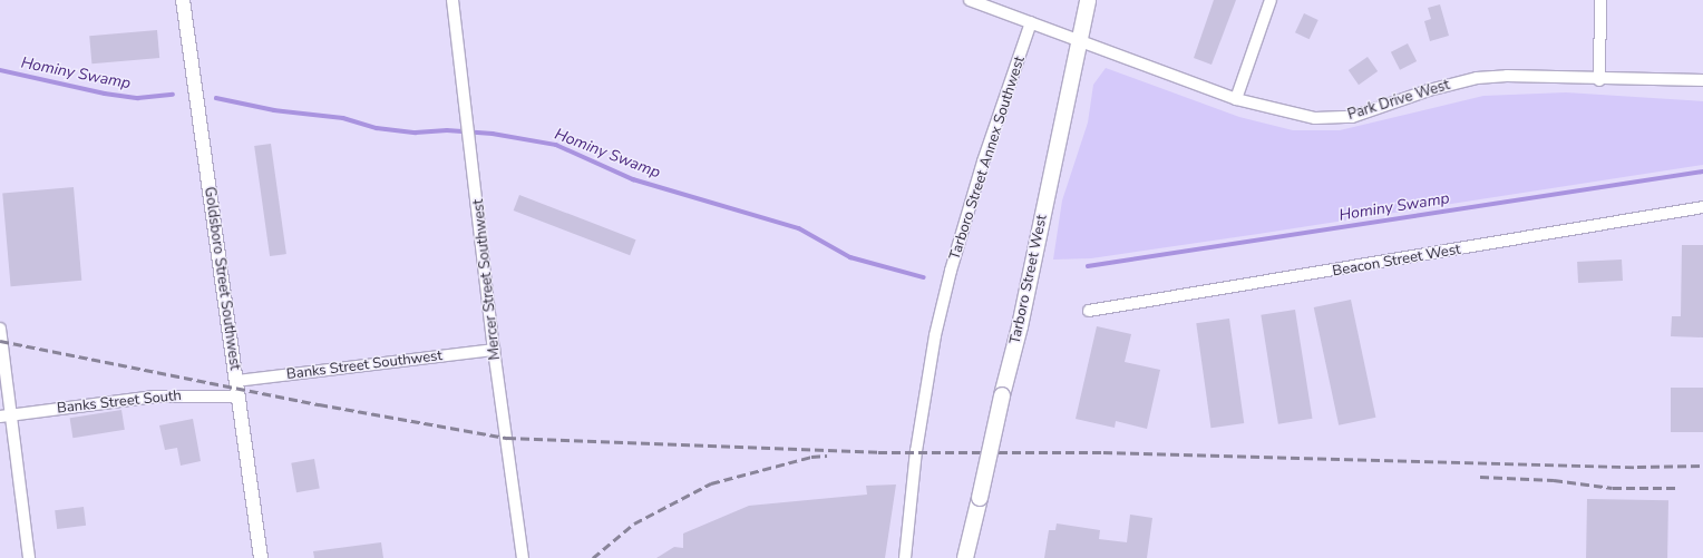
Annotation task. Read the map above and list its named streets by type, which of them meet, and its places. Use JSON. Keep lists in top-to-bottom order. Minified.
{"streets":{"main road":["Tarboro Street West"],"street":["Park Drive West","Tarboro Street Annex Southwest","Beacon Street West","Goldsboro Street Southwest","Mercer Street Southwest","Banks Street Southwest","Banks Street South"]},"crossings":[["Park Drive West","Tarboro Street Annex Southwest"],["Park Drive West","Tarboro Street West"],["Goldsboro Street Southwest","Banks Street Southwest"],["Goldsboro Street Southwest","Banks Street South"],["Mercer Street Southwest","Banks Street Southwest"]],"water":["Hominy Swamp"]}
